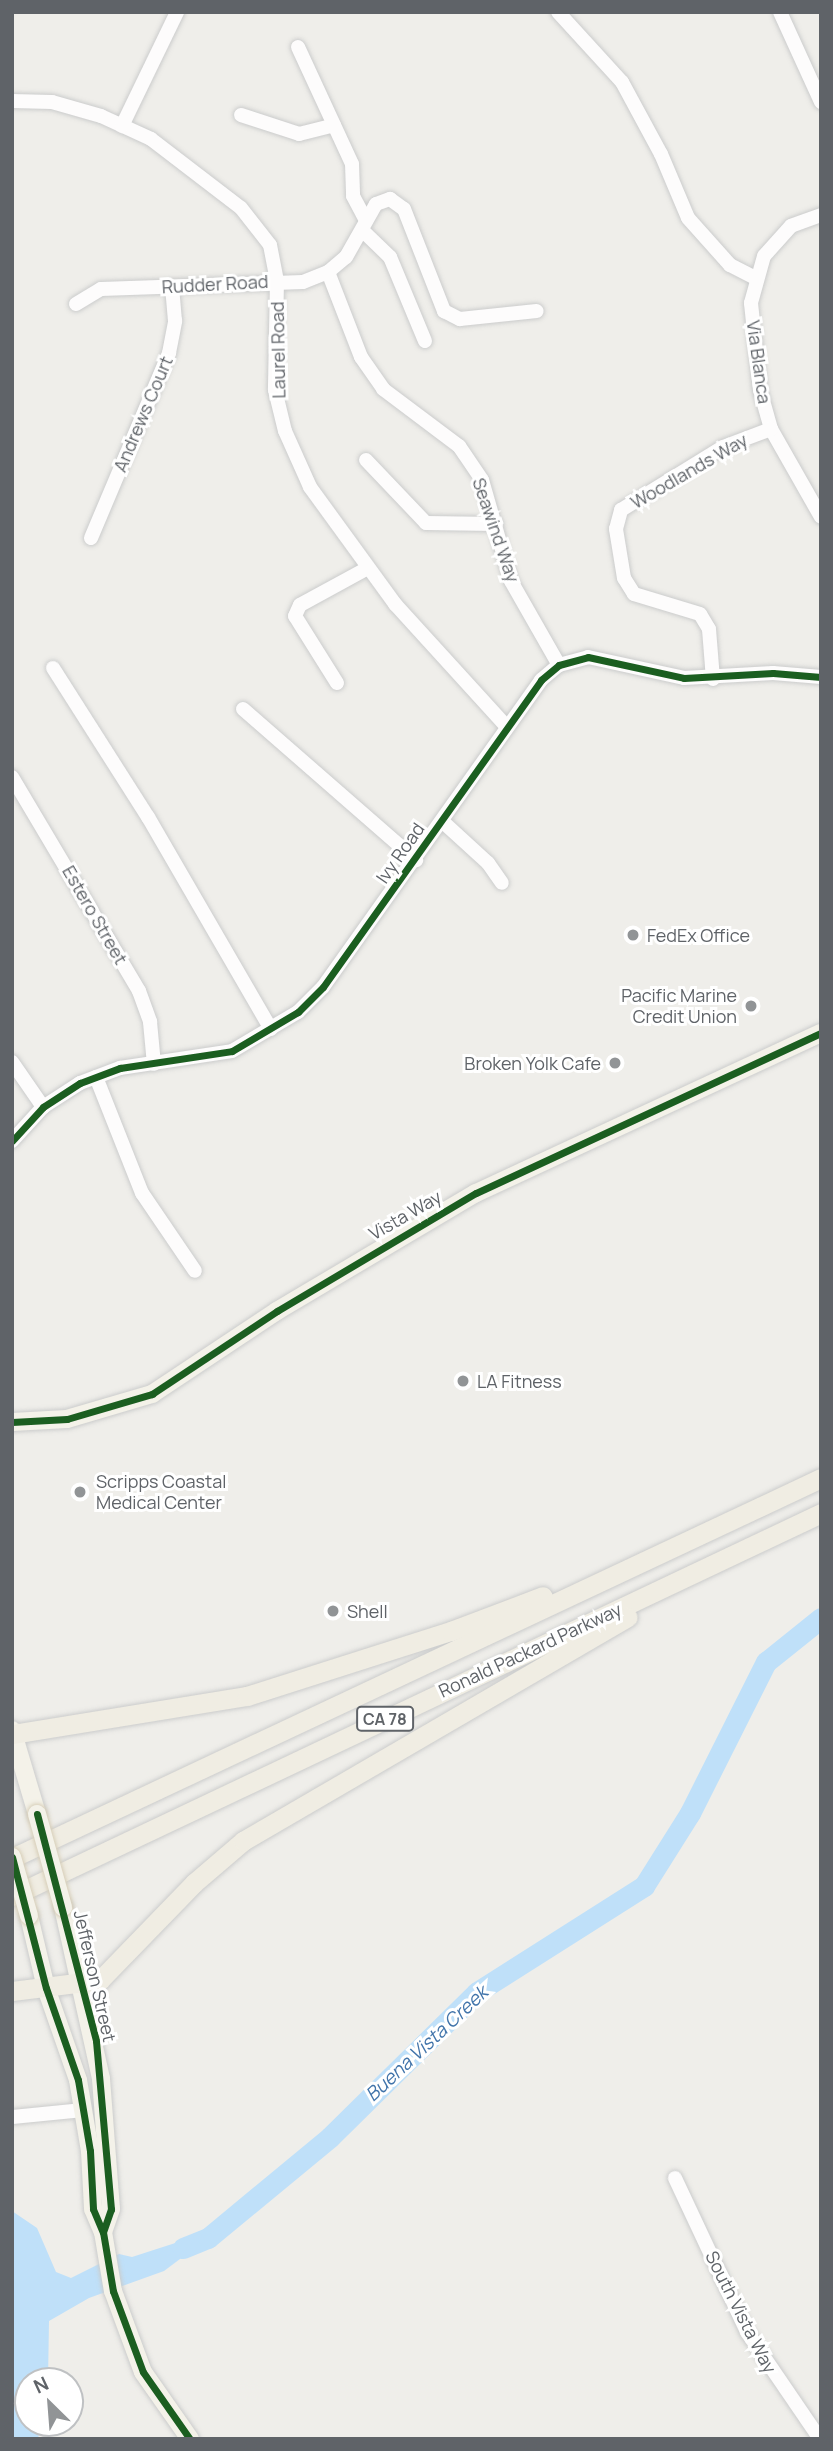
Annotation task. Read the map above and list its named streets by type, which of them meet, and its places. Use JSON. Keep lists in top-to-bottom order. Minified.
{"streets":{"highway":["Ronald Packard Parkway","CA 78"],"main road":["Vista Way","Jefferson Street"],"street":["Rudder Road","Laurel Road","Via Blanca","Andrews Court","Woodlands Way","Seawind Way","Ivy Road","Estero Street","South Vista Way"]},"crossings":[["Rudder Road","Laurel Road"],["Rudder Road","Andrews Court"],["Rudder Road","Seawind Way"],["Laurel Road","Ivy Road"],["Via Blanca","Woodlands Way"],["Seawind Way","Ivy Road"],["Ivy Road","Estero Street"],["Ronald Packard Parkway","Jefferson Street"]],"water":["Buena Vista Creek"],"places":["FedEx Office","Pacific Marine Credit Union","Broken Yolk Cafe","LA Fitness","Scripps Coastal Medical Center","Shell"],"north":"top left"}
